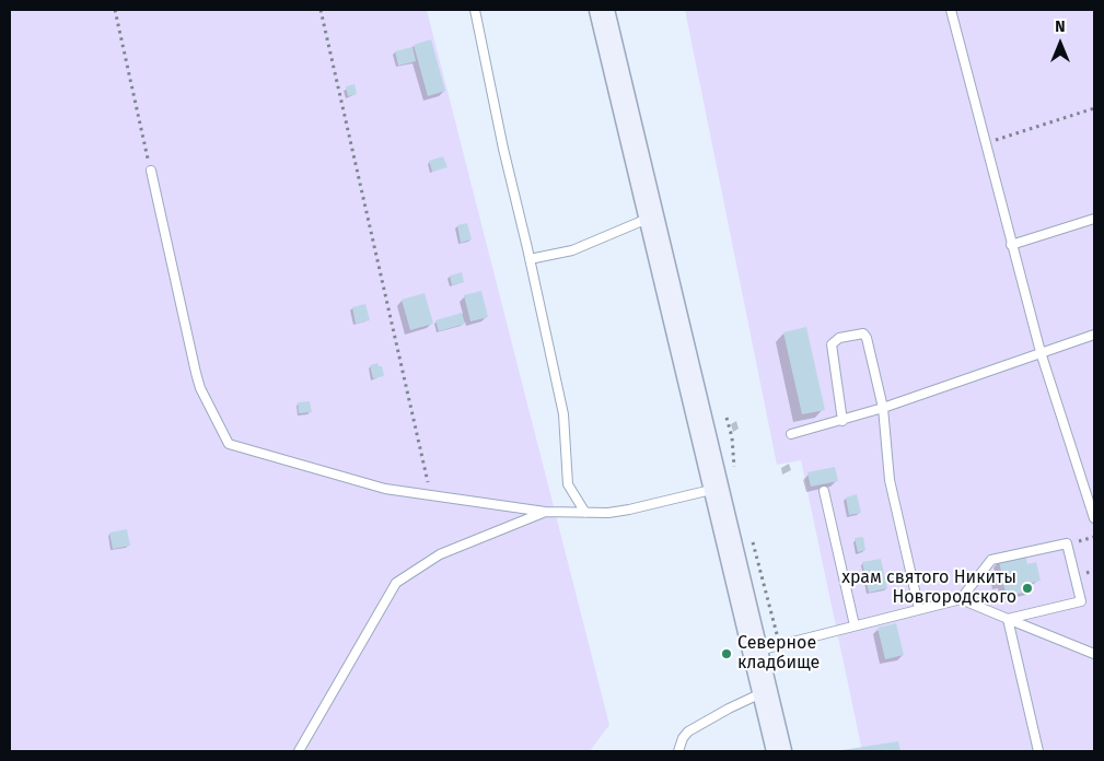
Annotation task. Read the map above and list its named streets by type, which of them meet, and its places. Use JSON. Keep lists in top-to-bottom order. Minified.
{"places":["храм святого Никиты Новгородского","Северное кладбище"],"north":"top"}
